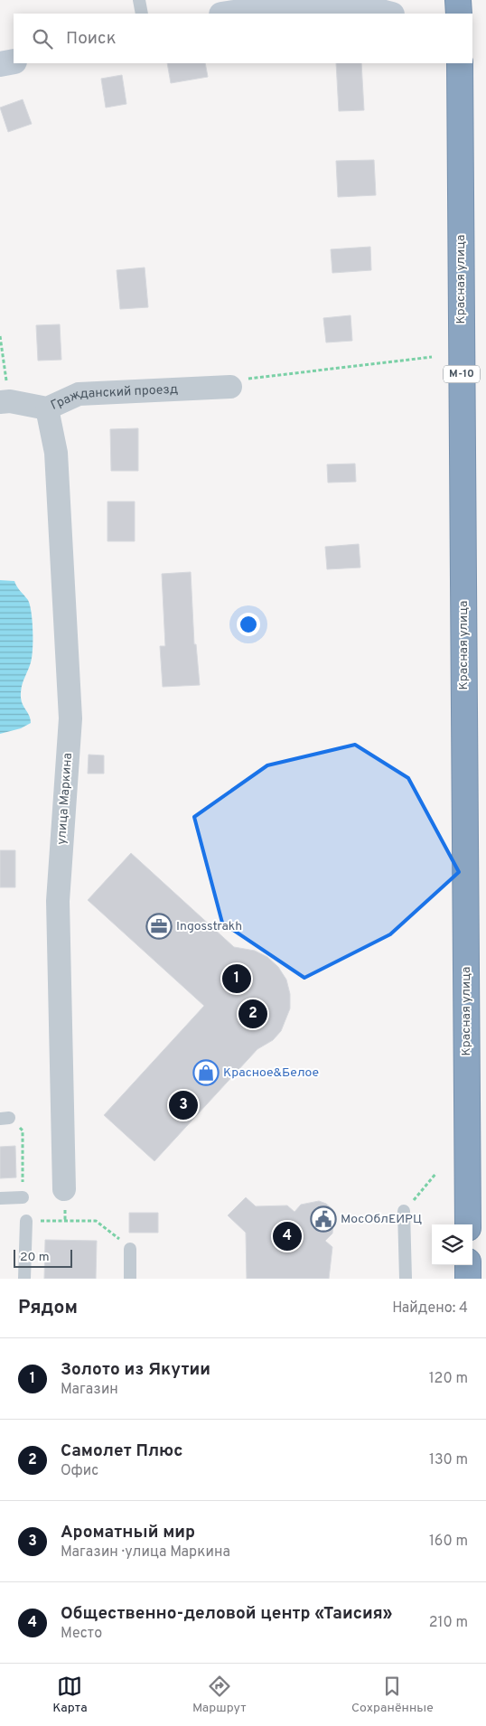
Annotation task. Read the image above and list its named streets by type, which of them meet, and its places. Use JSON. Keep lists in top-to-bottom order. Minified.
{"streets":{"highway":["Красная улица","М-10"],"street":["Гражданский проезд","улица Маркина"]},"crossings":[["Гражданский проезд","улица Маркина"]],"places":{"office":["Ingosstrakh"],"shop":["Красное&Белое"],"public building":["МосОблЕИРЦ"]},"scale_bar":"20 m","page":{"search":"Поиск","pins":["1","2","3","4"],"scale":"20 m","heading":["Рядом","Найдено: 4"],"list":[{"mark":"1","name":"Золото из Якутии","note":"Магазин","value":"120 m"},{"mark":"2","name":"Самолет Плюс","note":"Офис","value":"130 m"},{"mark":"3","name":"Ароматный мир","note":"Магазин · улица Маркина","value":"160 m"},{"mark":"4","name":"Общественно-деловой центр «Таисия»","note":"Место","value":"210 m"}],"nav":["Карта","Маршрут","Сохранённые"]}}
